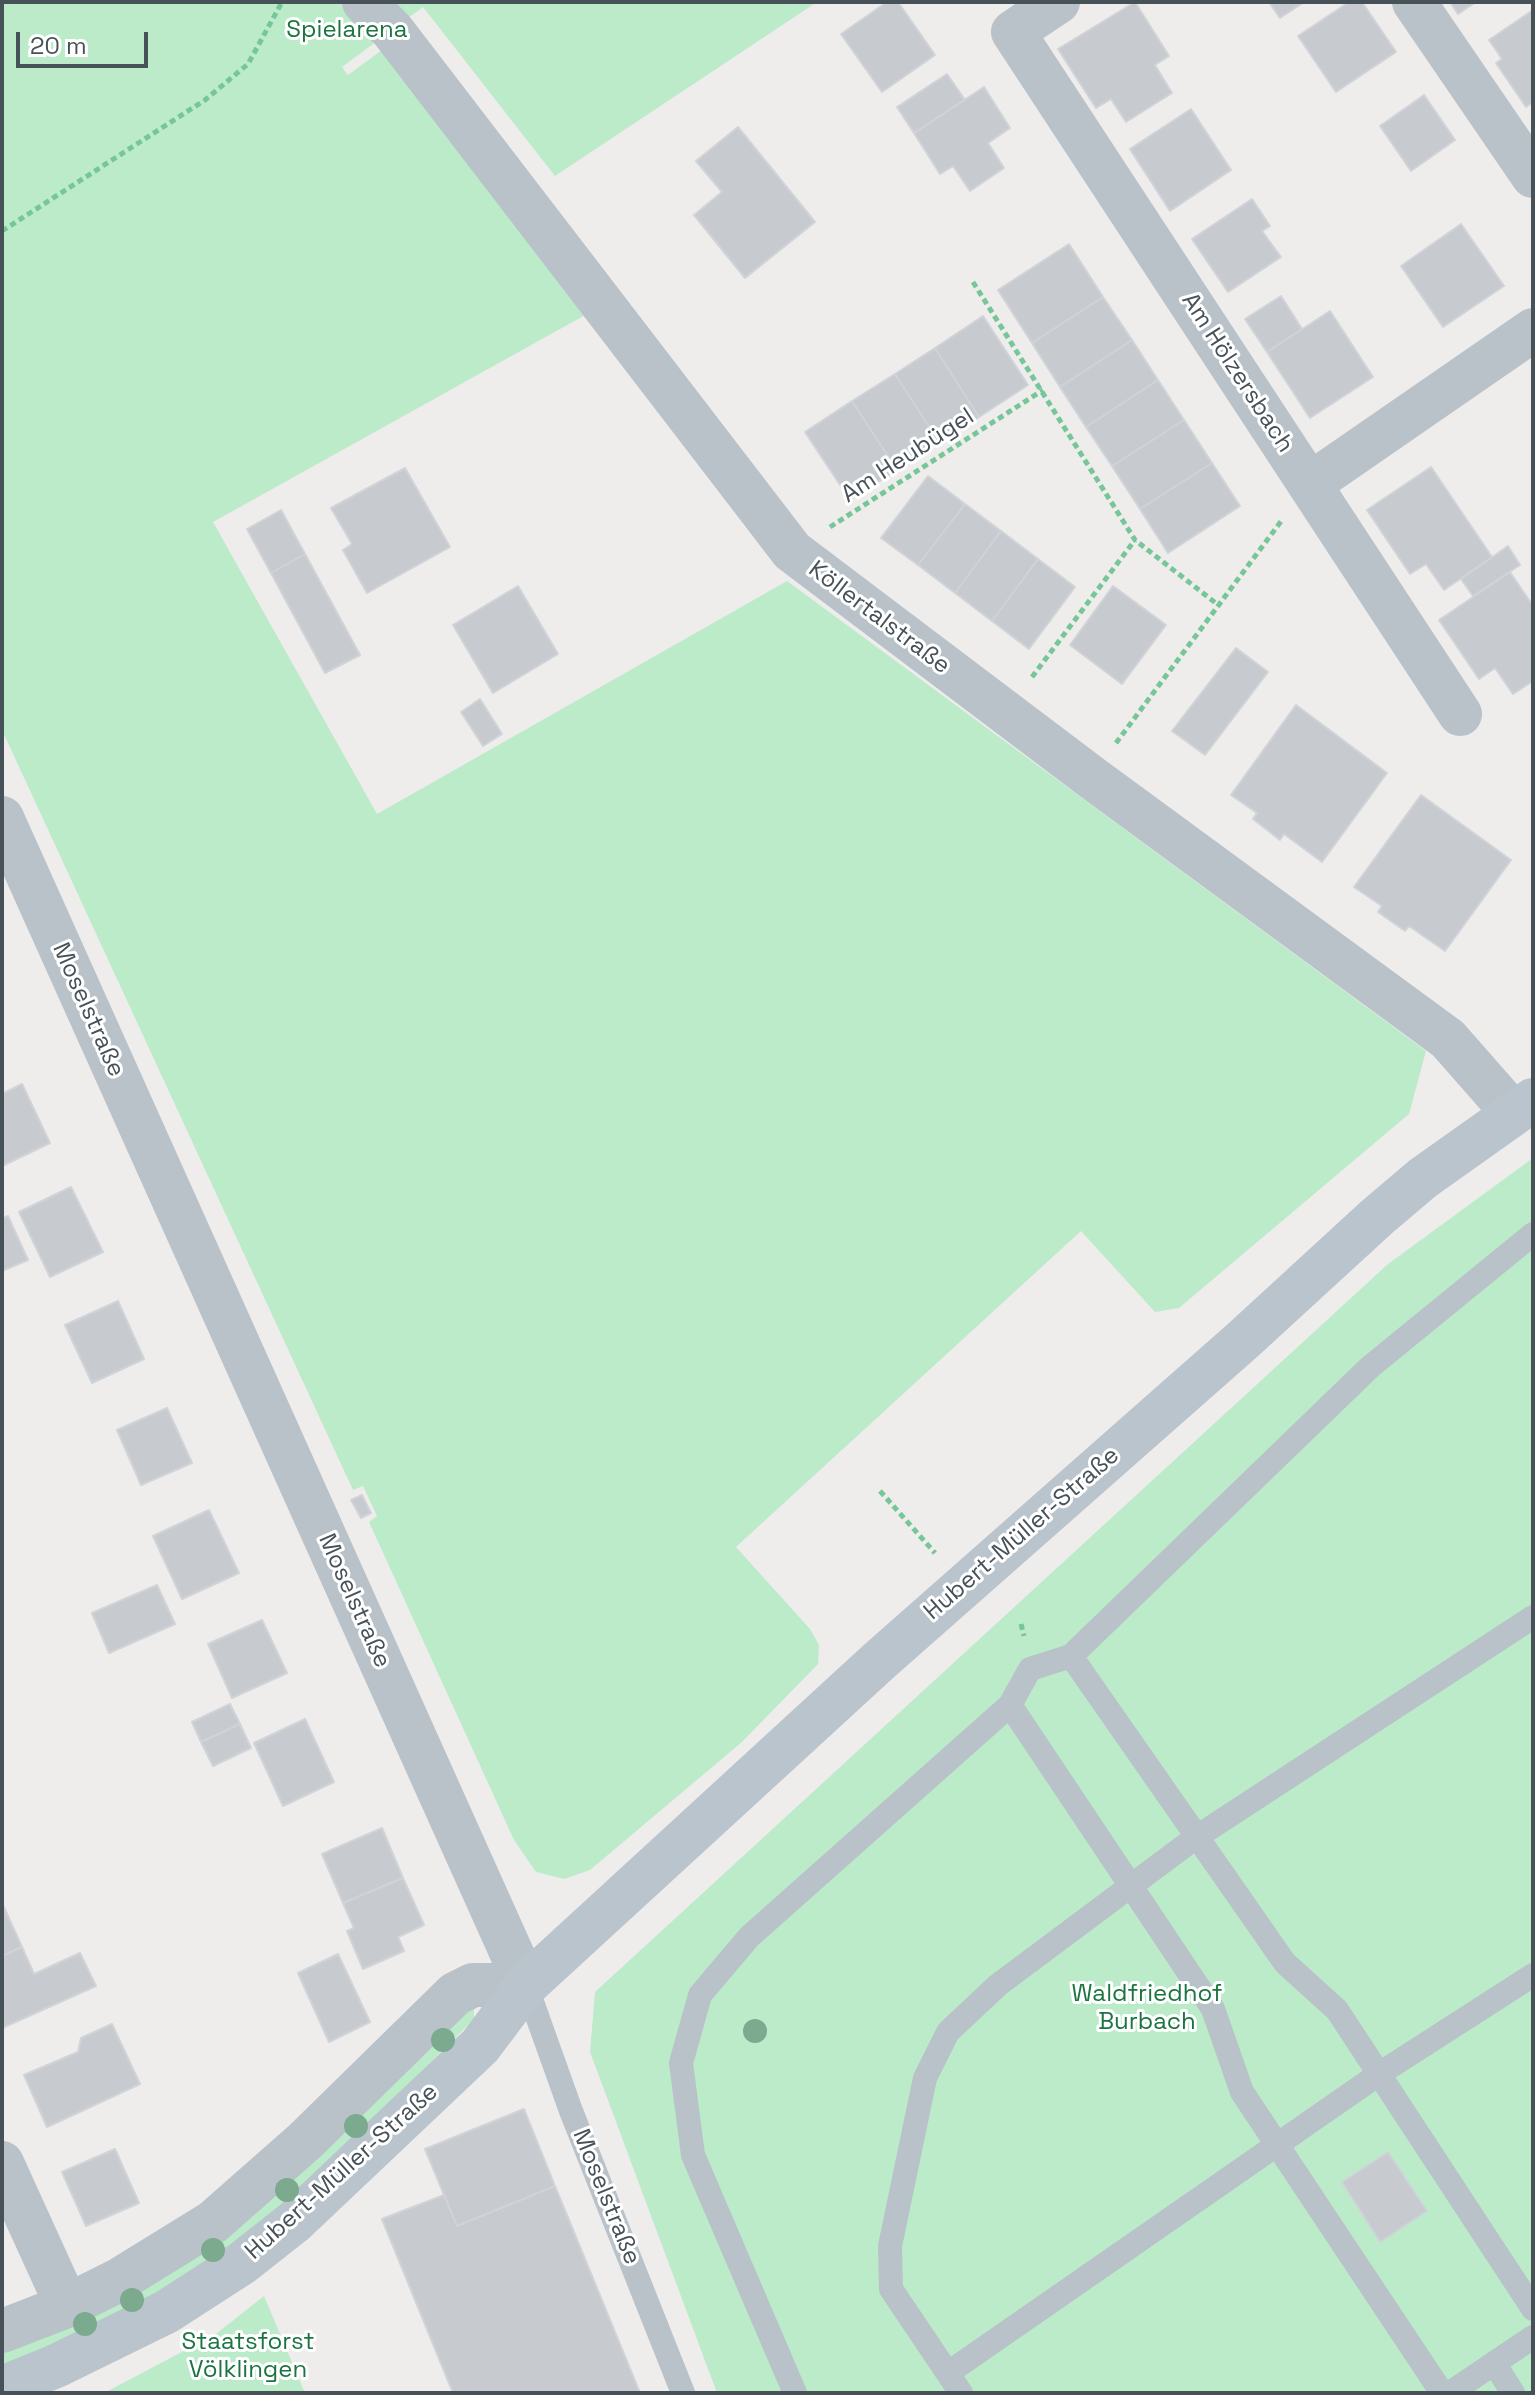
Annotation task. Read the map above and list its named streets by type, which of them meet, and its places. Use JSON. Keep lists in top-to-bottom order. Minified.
{"streets":{"main road":["Hubert-Müller-Straße"],"street":["Am Hölzersbach","Köllertalstraße","Moselstraße"],"path":["Am Heubügel"]},"crossings":[["Am Heubügel","Köllertalstraße"],["Köllertalstraße","Hubert-Müller-Straße"],["Moselstraße","Hubert-Müller-Straße"]],"parks":["Spielarena","Waldfriedhof Burbach","Staatsforst Völklingen"],"scale_bar":"20 m"}
